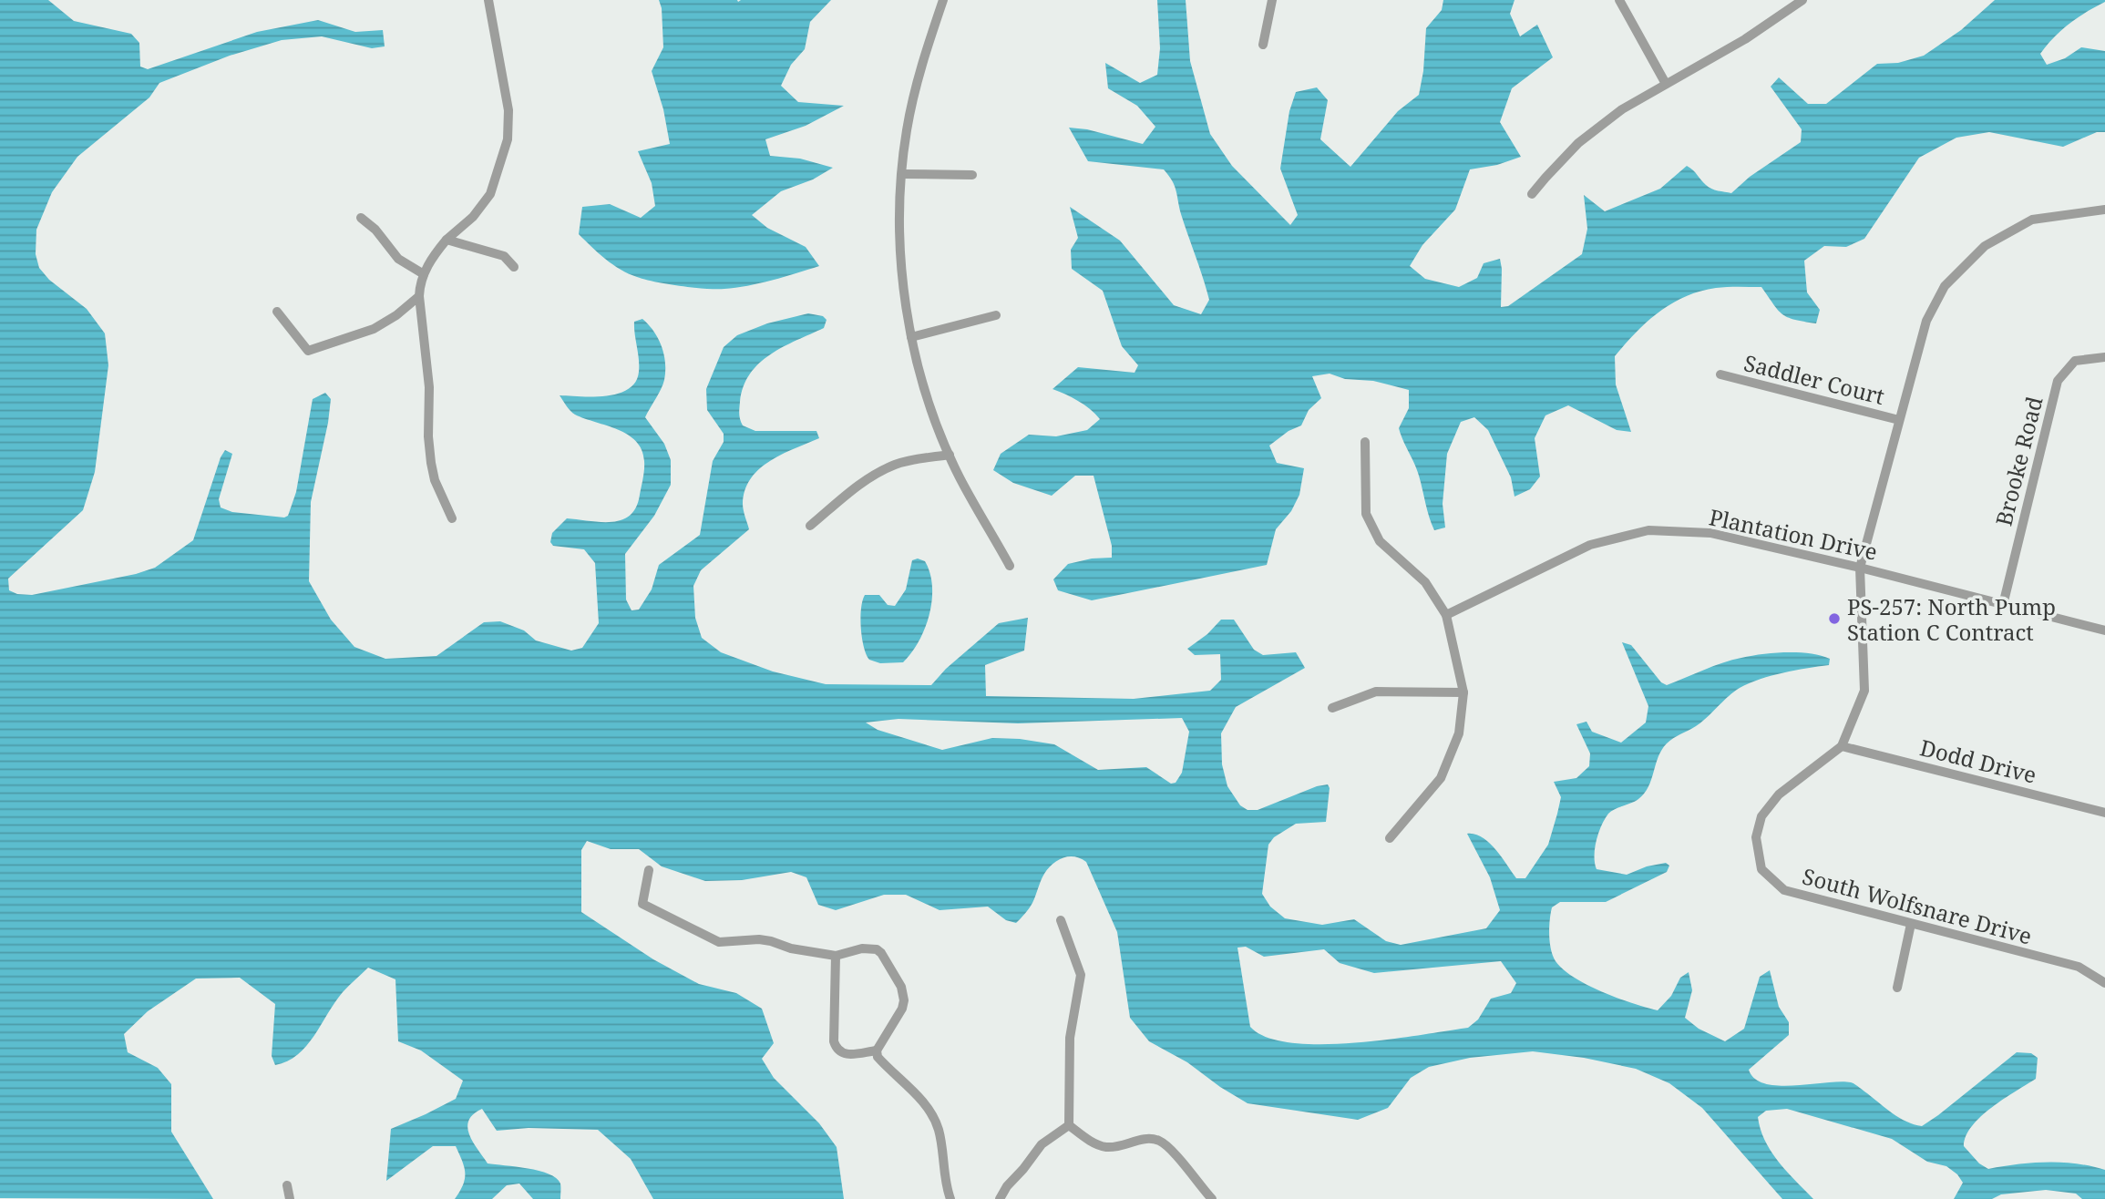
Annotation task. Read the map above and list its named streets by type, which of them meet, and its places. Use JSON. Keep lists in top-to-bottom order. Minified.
{"streets":{"street":["Saddler Court","Brooke Road","Plantation Drive","Dodd Drive","South Wolfsnare Drive"]},"crossings":[["Saddler Court","South Wolfsnare Drive"],["Brooke Road","Plantation Drive"],["Plantation Drive","South Wolfsnare Drive"],["Dodd Drive","South Wolfsnare Drive"]],"places":["PS-257: North Pump Station C Contract"]}
